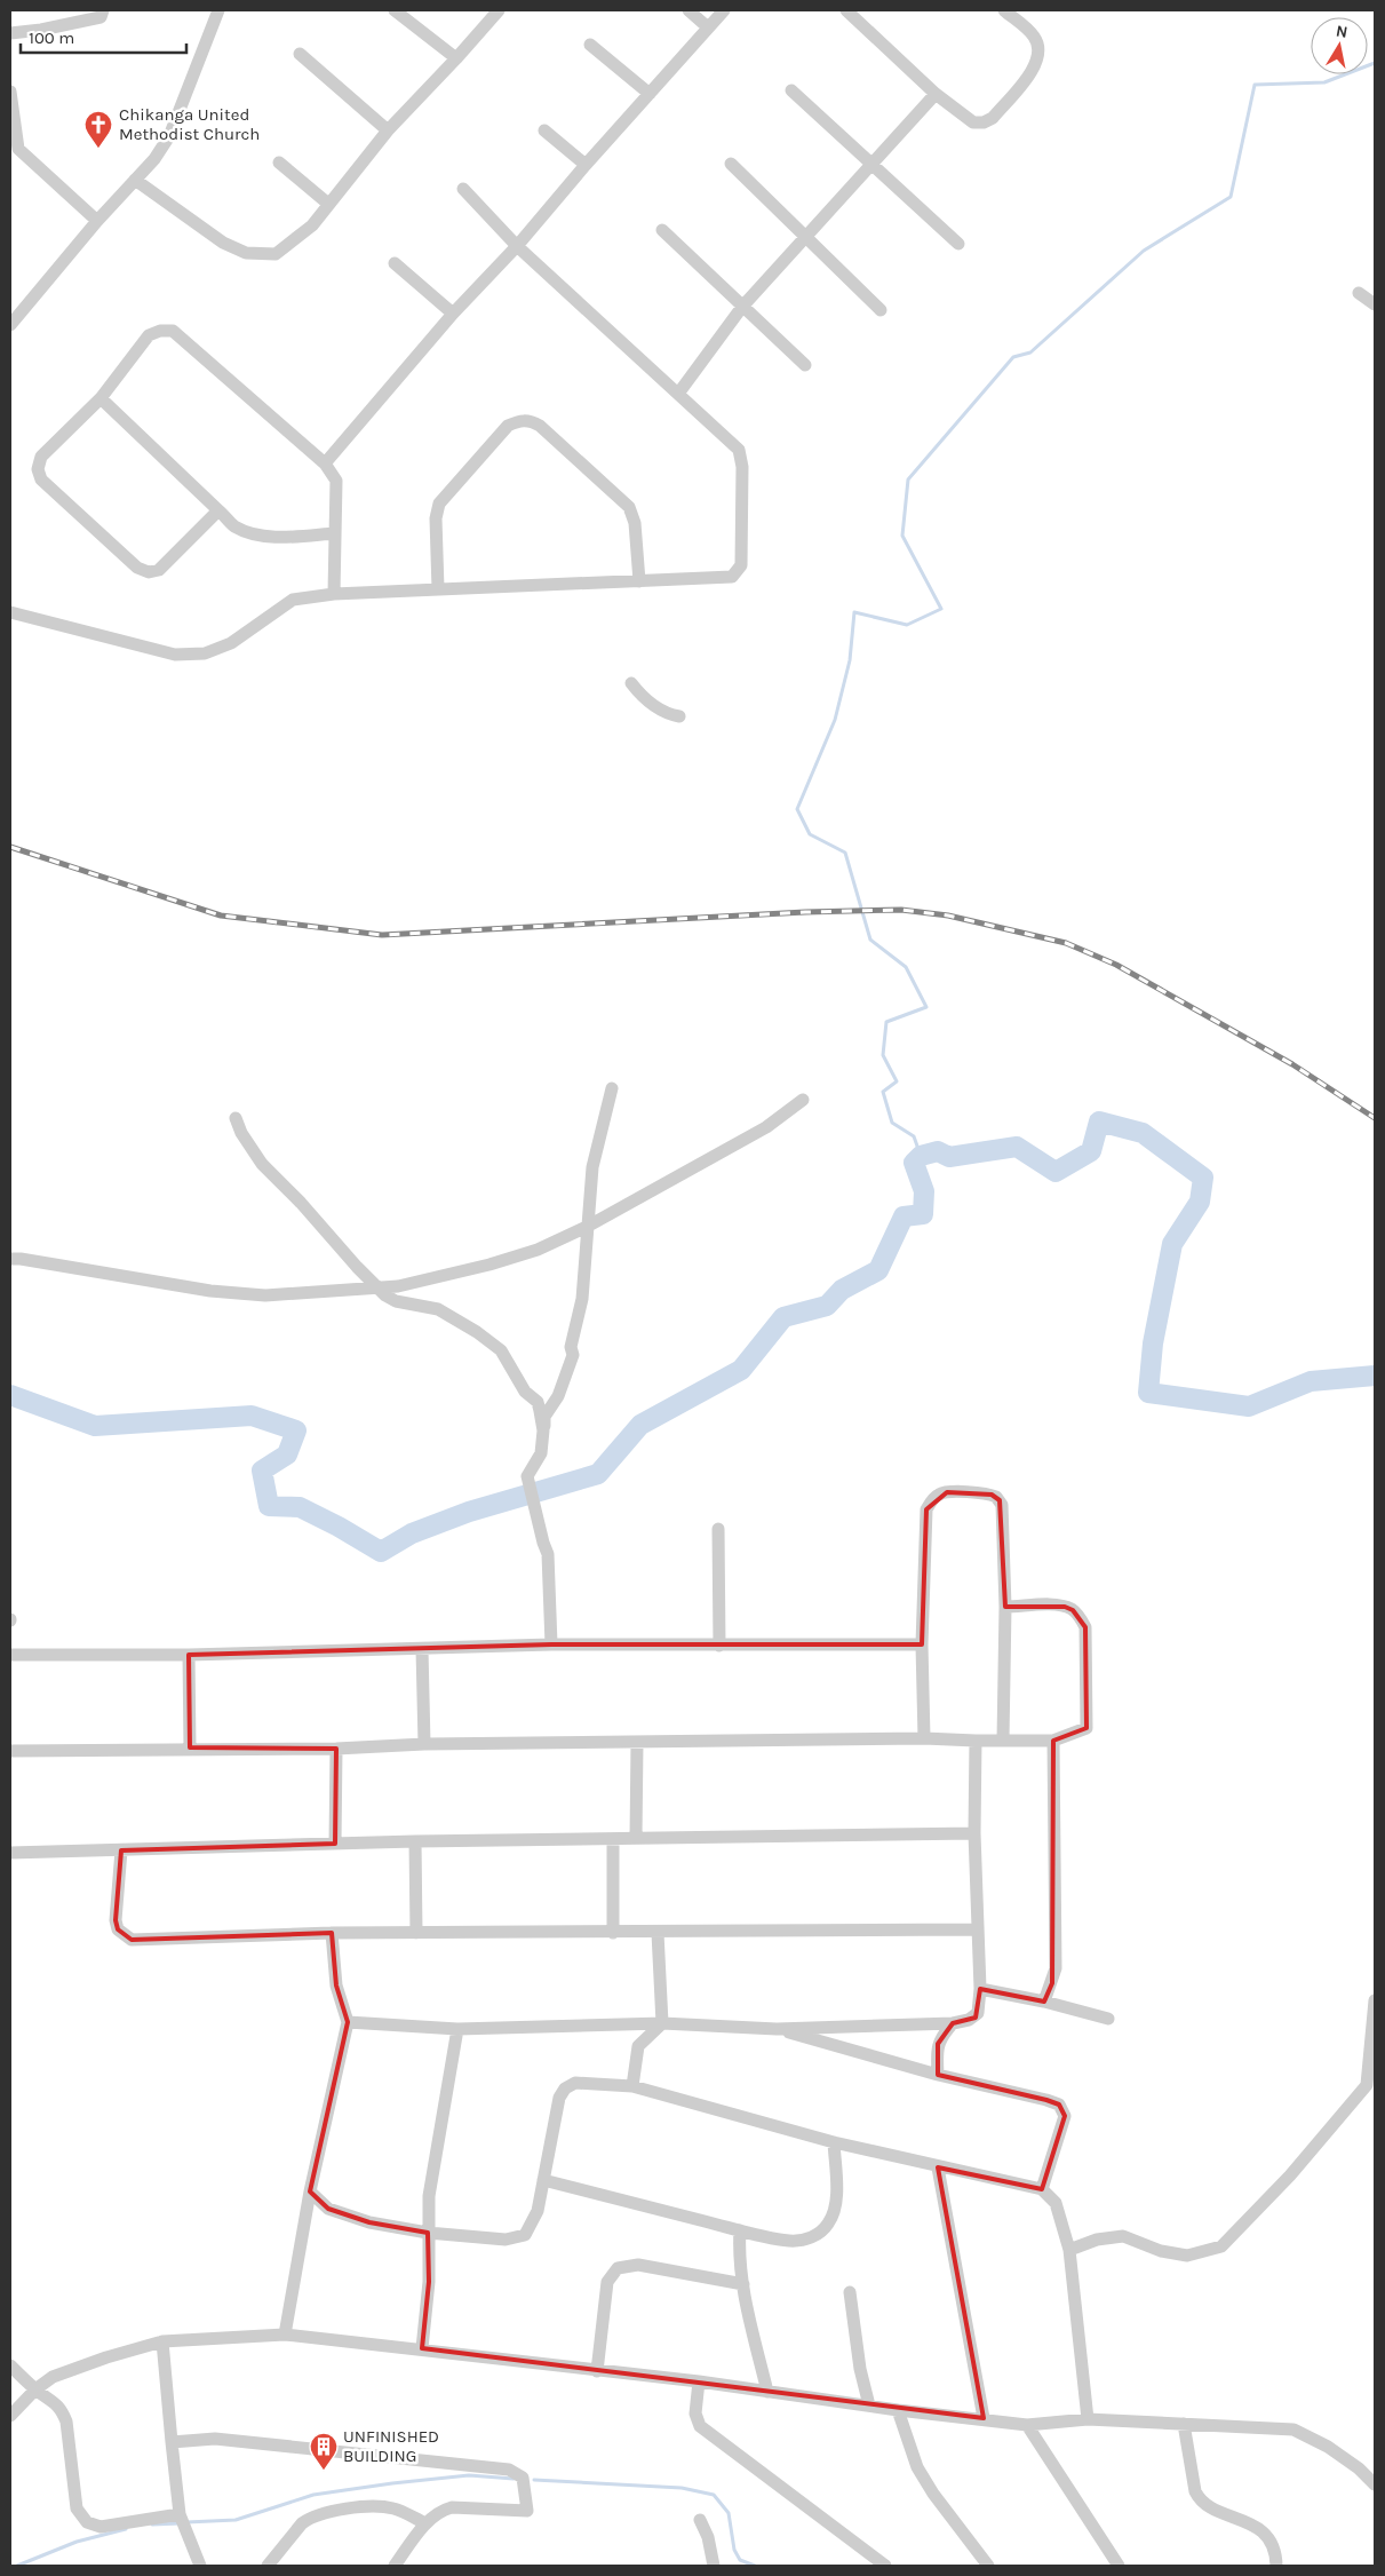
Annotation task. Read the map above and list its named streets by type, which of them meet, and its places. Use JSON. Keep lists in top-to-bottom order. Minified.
{"places":{"church":["Chikanga United Methodist Church"],"building":["UNFINISHED BUILDING"]},"scale_bar":"100 m","north":"top"}
